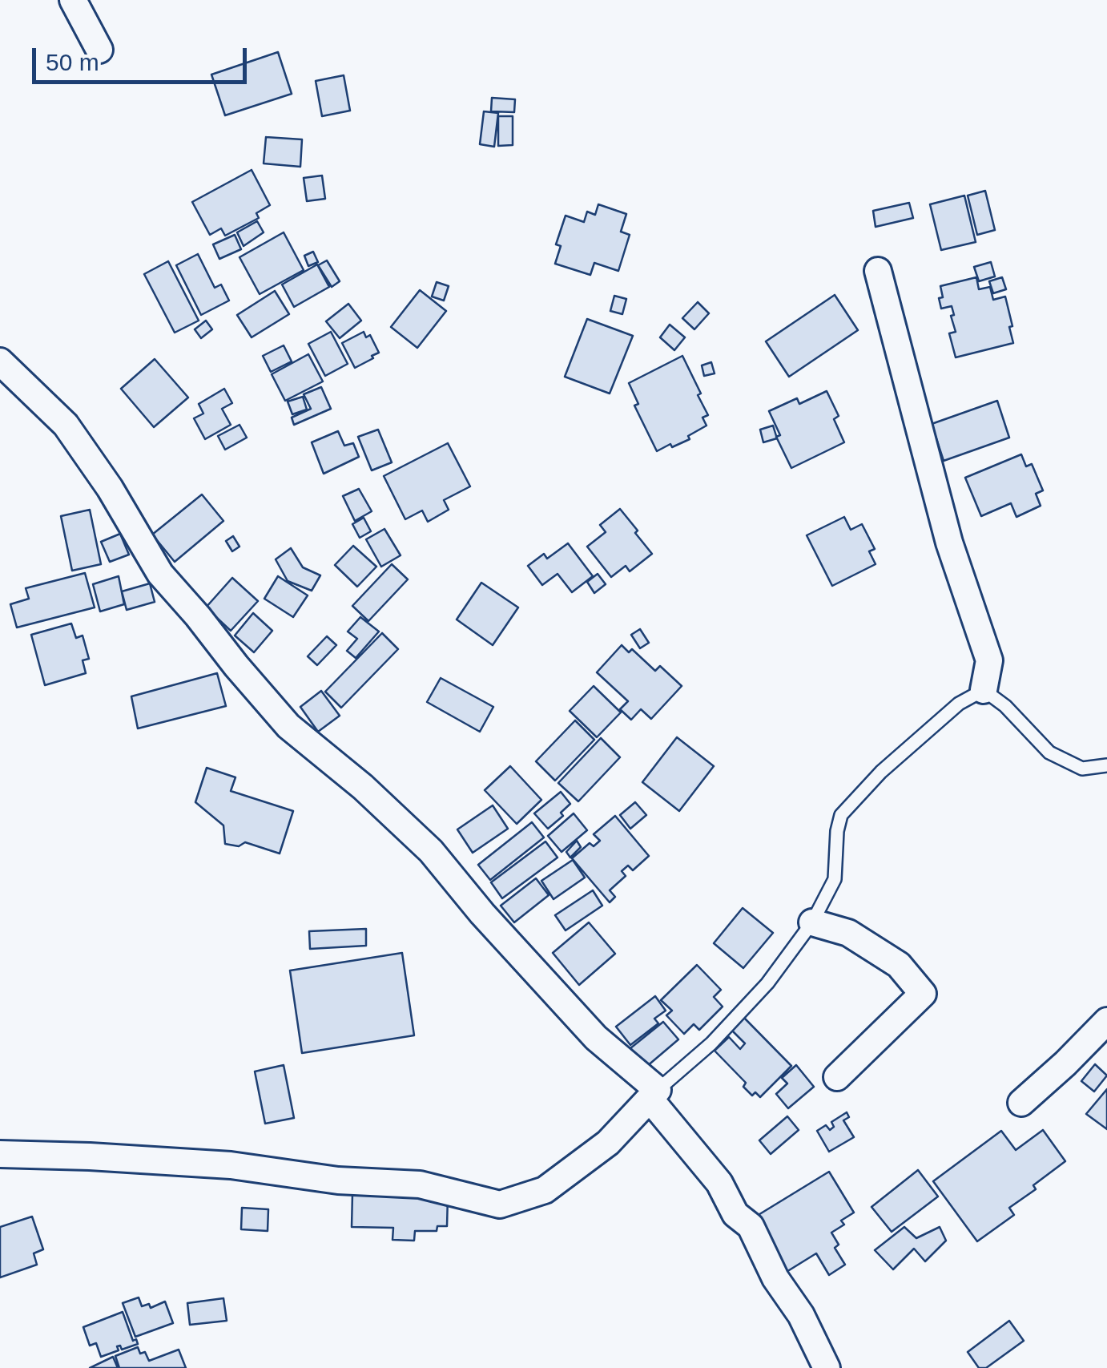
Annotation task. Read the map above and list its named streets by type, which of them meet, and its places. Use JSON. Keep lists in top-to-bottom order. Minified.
{"scale_bar":"50 m"}
